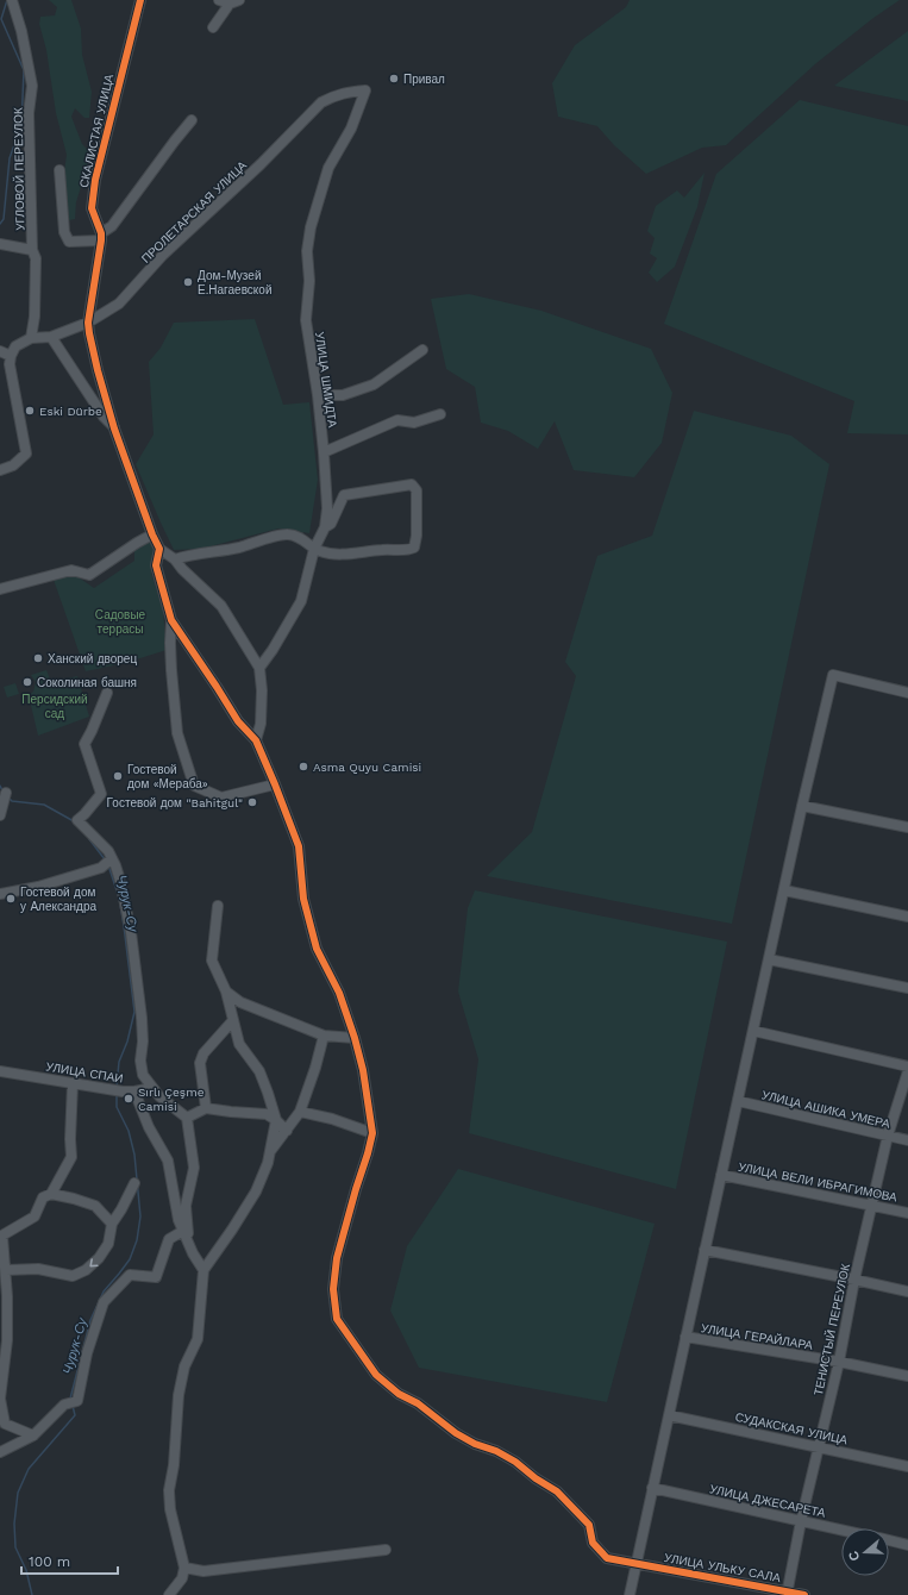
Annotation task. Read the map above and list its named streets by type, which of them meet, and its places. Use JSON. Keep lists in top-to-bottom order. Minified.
{"streets":{"street":["СКАЛИСТАЯ УЛИЦА","УГЛОВОЙ ПЕРЕУЛОК","ПРОЛЕТАРСКАЯ УЛИЦА","УЛИЦА ШМИДТА","УЛИЦА СПАИ","УЛИЦА АШИКА УМЕРА","УЛИЦА ВЕЛИ ИБРАГИМОВА","ТЕНИСТЫЙ ПЕРЕУЛОК","УЛИЦА ГЕРАЙЛАРА","СУДАКСКАЯ УЛИЦА","УЛИЦА ДЖЕСАРЕТА","УЛИЦА УЛЬКУ САЛА"]},"crossings":[["СКАЛИСТАЯ УЛИЦА","ПРОЛЕТАРСКАЯ УЛИЦА"],["УГЛОВОЙ ПЕРЕУЛОК","ПРОЛЕТАРСКАЯ УЛИЦА"],["ПРОЛЕТАРСКАЯ УЛИЦА","УЛИЦА ШМИДТА"],["УЛИЦА АШИКА УМЕРА","ТЕНИСТЫЙ ПЕРЕУЛОК"],["УЛИЦА ВЕЛИ ИБРАГИМОВА","ТЕНИСТЫЙ ПЕРЕУЛОК"],["ТЕНИСТЫЙ ПЕРЕУЛОК","УЛИЦА ГЕРАЙЛАРА"],["ТЕНИСТЫЙ ПЕРЕУЛОК","СУДАКСКАЯ УЛИЦА"],["ТЕНИСТЫЙ ПЕРЕУЛОК","УЛИЦА ДЖЕСАРЕТА"],["ТЕНИСТЫЙ ПЕРЕУЛОК","УЛИЦА УЛЬКУ САЛА"]],"water":["Чурук-Су"],"parks":["Садовые террасы","Персидский сад"],"places":["Привал","Дом-Музей Е.Нагаевской","Eski Dürbe","Ханский дворец","Соколиная башня","Asma Quyu Camisi","Гостевой дом «Мераба»","Гостевой дом \"Bahitgul\"","Гостевой дом у Александра","Sırlı Çeşme Camisi"],"scale_bar":"100 m","north":"left"}
